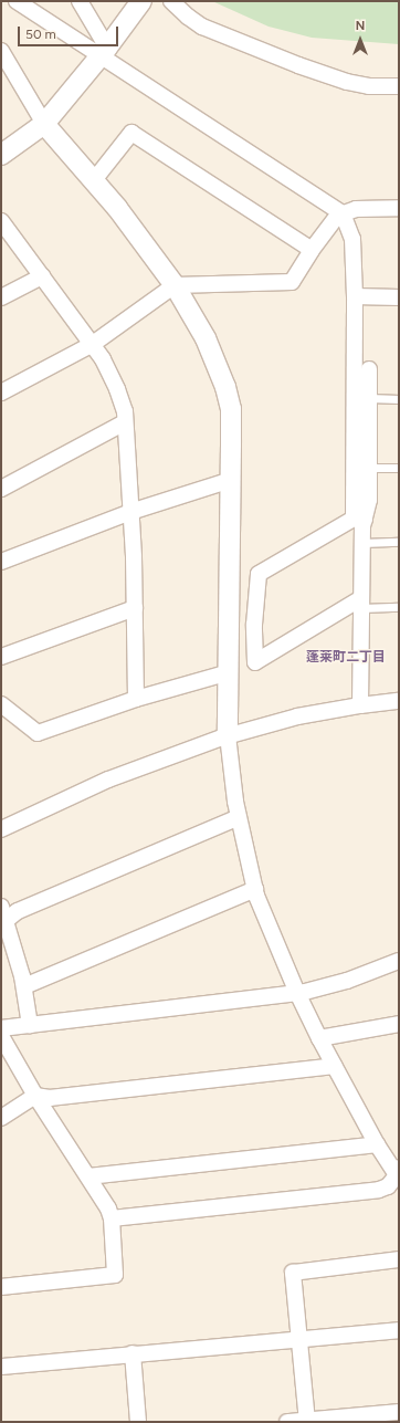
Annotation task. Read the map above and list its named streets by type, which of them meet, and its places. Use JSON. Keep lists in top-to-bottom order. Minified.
{"districts":["蓬莱町二丁目"],"scale_bar":"50 m","north":"top"}
